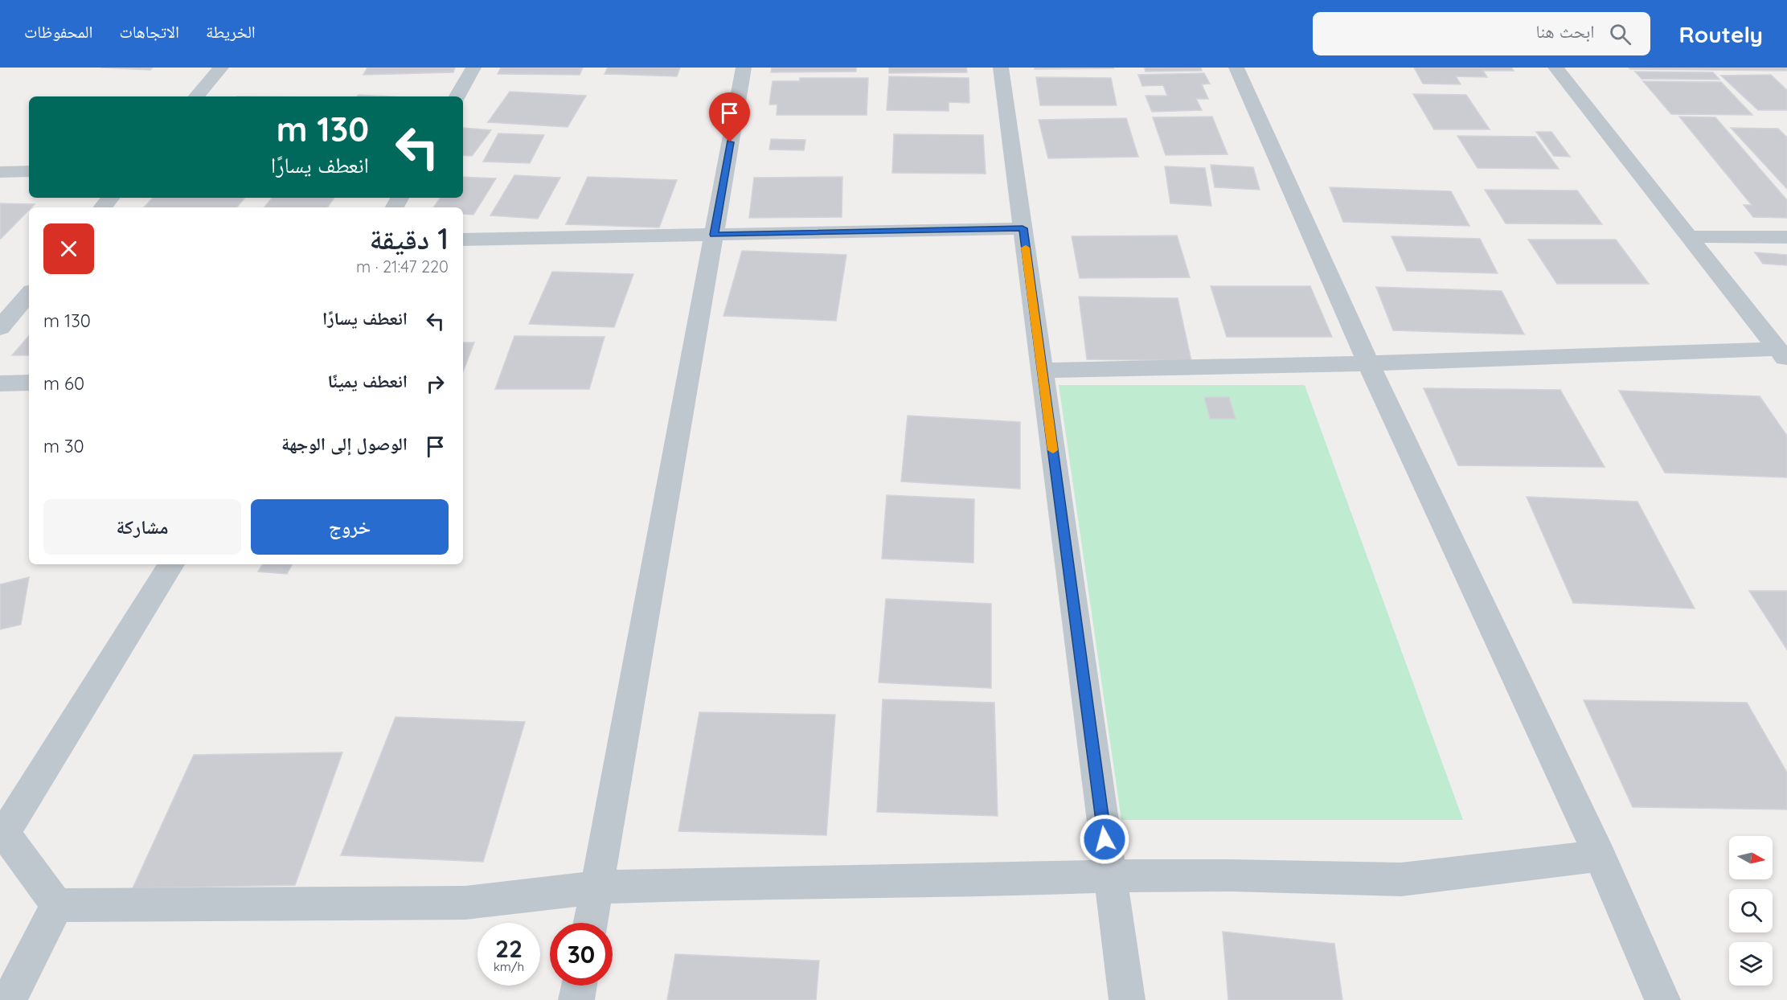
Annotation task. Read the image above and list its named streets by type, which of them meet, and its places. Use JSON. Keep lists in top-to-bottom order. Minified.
{"north":"right","page":{"header":"Routely","search":"ابحث هنا","nav":["الخريطة","الاتجاهات","المحفوظات"],"turn":["130 m","انعطف يسارًا"],"heading":["1 دقيقة","220 m · 21:47"],"list":[{"name":"انعطف يسارًا","value":"130 m"},{"name":"انعطف يمينًا","value":"60 m"},{"name":"الوصول إلى الوجهة","value":"30 m"}],"buttons":["خروج","مشاركة"],"speed":"22 km/h","limit":"30"}}
